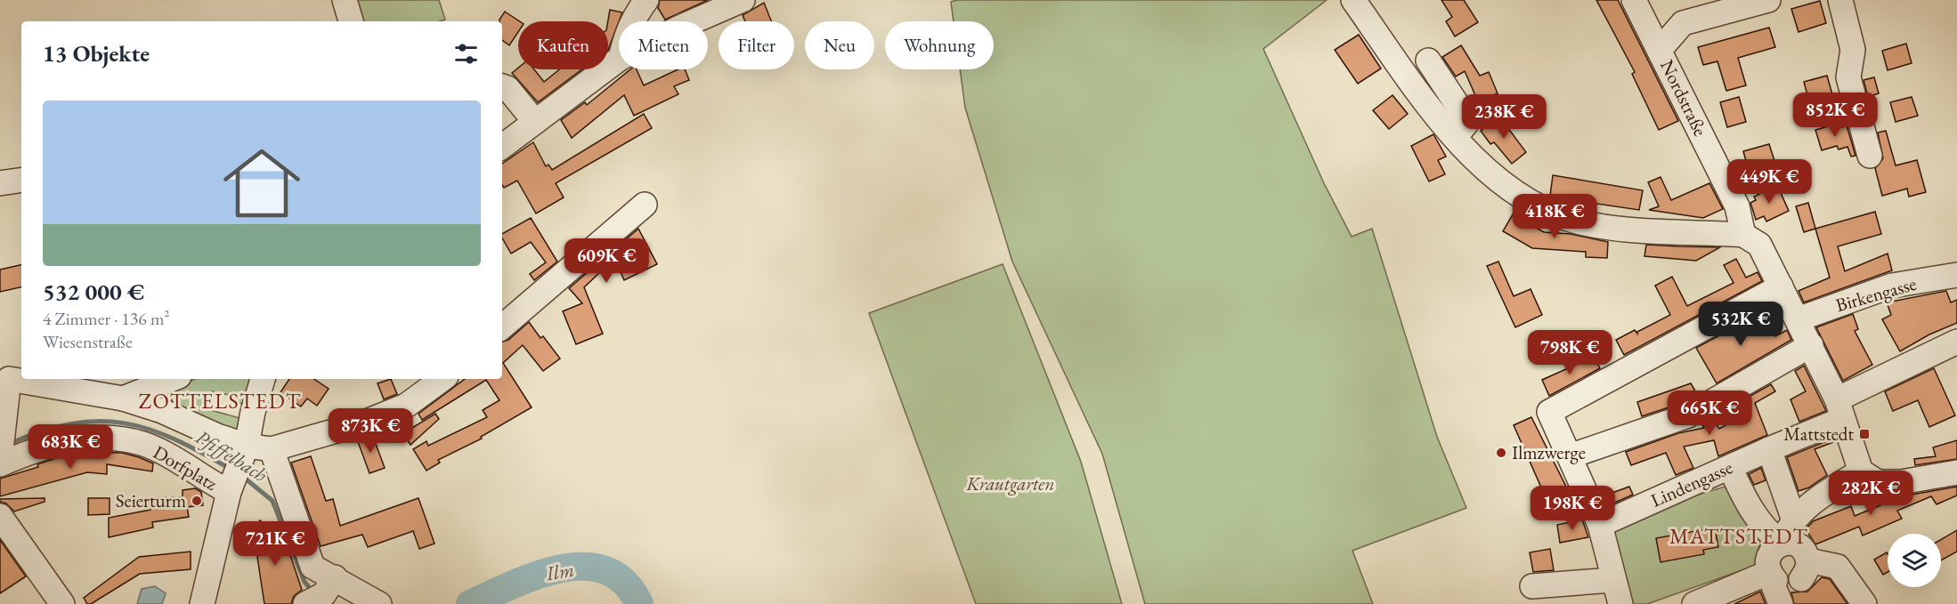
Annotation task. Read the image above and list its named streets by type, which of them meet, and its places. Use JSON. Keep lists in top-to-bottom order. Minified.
{"streets":{"street":["Nordstraße","Birkengasse","Dorfplatz","Lindengasse"]},"districts":["ZOTTELSTEDT","MATTSTEDT"],"water":["Pfiffelbach","Ilm"],"parks":["Krautgarten"],"places":{"transit":["Mattstedt"],"other":["Ilmzwerge","Seierturm"]},"page":{"chip":["Kaufen","Mieten","Filter","Neu","Wohnung"],"heading":"13 Objekte","list":[{"name":"532 000 €","note":"4 Zimmer · 136 m² · Wiesenstraße"}],"price":["852K €","238K €","449K €","418K €","609K €","532K €","798K €","665K €","873K €","683K €","282K €","198K €","721K €"]}}
